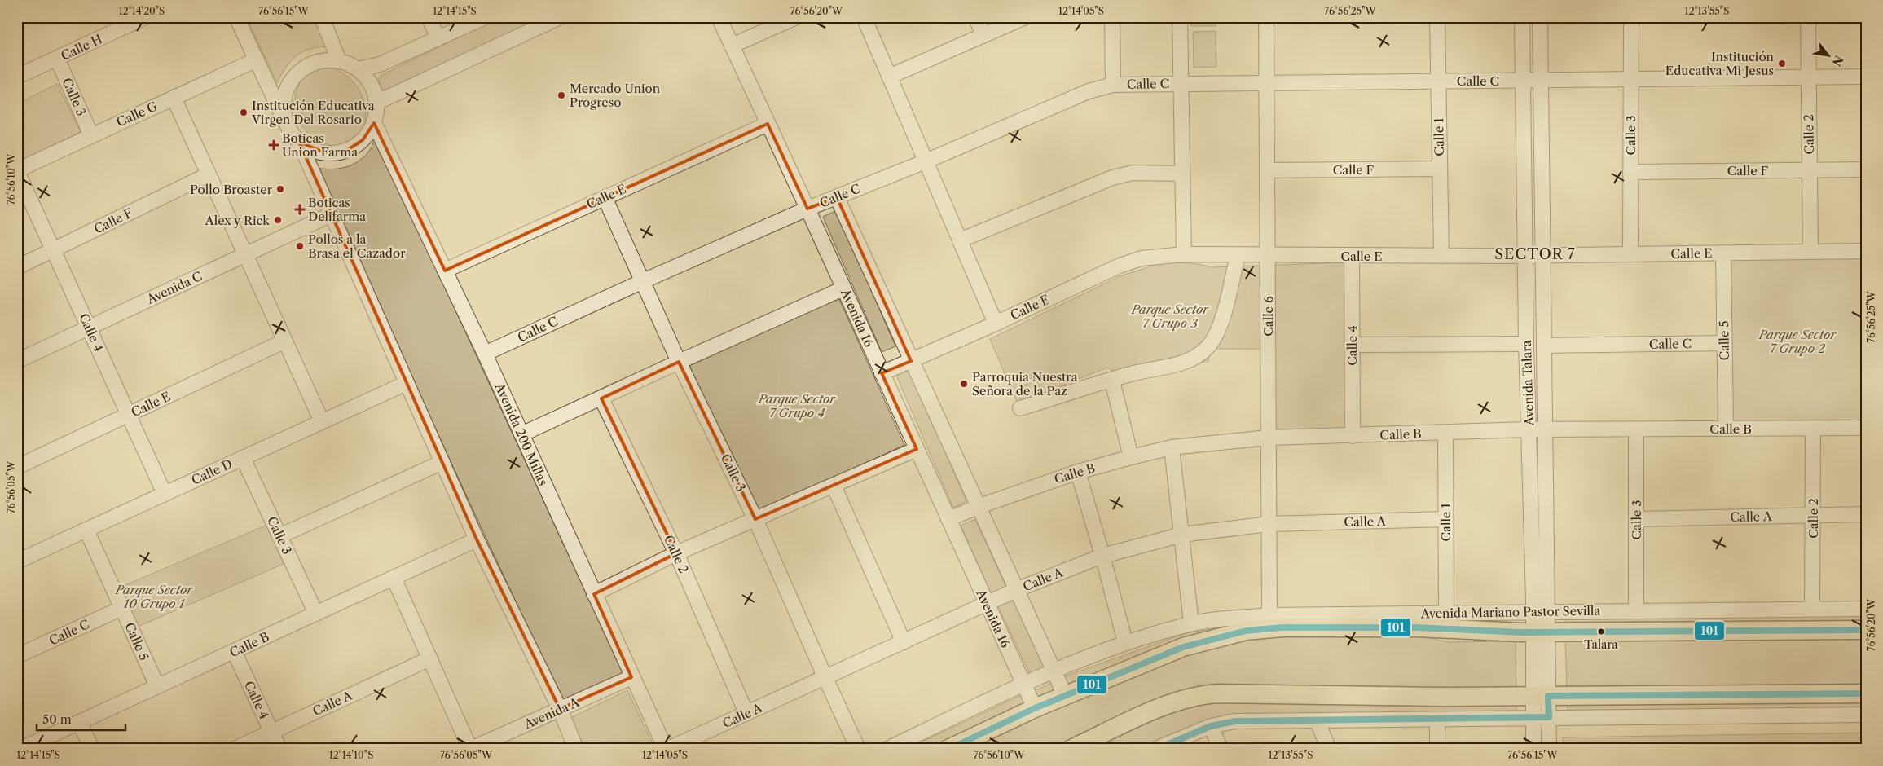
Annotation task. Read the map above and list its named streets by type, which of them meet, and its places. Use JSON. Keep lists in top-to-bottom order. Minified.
{"streets":{"main road":["Avenida Mariano Pastor Sevilla"],"street":["Calle H","Calle C","Calle 3","Calle G","Calle 2","Calle 1","Calle F","Calle E","Avenida C","Calle 6","Avenida 16","Calle 4","Calle 5","Avenida Talara","Calle B","Avenida 200 Millas","Calle D","Calle A","Avenida A"]},"crossings":[["Calle H","Calle 3"],["Calle C","Calle 3"],["Calle C","Calle 2"],["Calle C","Calle 1"],["Calle C","Calle 6"],["Calle C","Avenida 16"],["Calle C","Calle 5"],["Calle C","Avenida Talara"],["Calle C","Avenida 200 Millas"],["Calle 3","Calle G"],["Calle 3","Calle F"],["Calle 3","Calle E"],["Calle 3","Calle B"],["Calle 3","Calle D"],["Calle 3","Calle A"],["Calle 3","Avenida Mariano Pastor Sevilla"],["Calle G","Calle 4"],["Calle 2","Calle F"],["Calle 2","Calle E"],["Calle 2","Calle B"],["Calle 2","Calle A"],["Calle 2","Avenida Mariano Pastor Sevilla"],["Calle 1","Calle F"],["Calle 1","Calle E"],["Calle 1","Calle B"],["Calle 1","Calle A"],["Calle 1","Avenida Mariano Pastor Sevilla"],["Calle F","Calle 6"],["Calle F","Calle 4"],["Calle E","Calle 6"],["Calle E","Avenida 16"],["Calle E","Calle 4"],["Calle E","Calle 5"],["Calle E","Avenida Talara"],["Calle E","Avenida 200 Millas"],["Avenida C","Calle 4"],["Calle 6","Calle B"],["Calle 6","Calle A"],["Calle 6","Avenida Mariano Pastor Sevilla"],["Avenida 16","Calle B"],["Avenida 16","Calle A"],["Avenida 16","Avenida Mariano Pastor Sevilla"],["Calle 4","Calle B"],["Calle 4","Calle D"],["Calle 4","Calle A"],["Calle 5","Calle B"],["Calle 5","Calle D"],["Avenida Talara","Calle B"],["Avenida Talara","Avenida Mariano Pastor Sevilla"],["Avenida 200 Millas","Avenida A"]],"districts":["SECTOR 7"],"parks":["Parque Sector 7 Grupo 3","Parque Sector 7 Grupo 2","Parque Sector 7 Grupo 4","Parque Sector 10 Grupo 1"],"places":{"other":["Institución Educativa Mi Jesus","Mercado Union Progreso","Institución Educativa Virgen Del Rosario","Pollo Broaster","Alex y Rick","Pollos a la Brasa el Cazador","Parroquia Nuestra Señora de la Paz","Talara"],"health":["Boticas Union Farma","Boticas Delifarma"]},"lines":["transit line 101"],"scale_bar":"50 m","north":"bottom right","coordinates":["12°14'20\"S","76°56'15\"W","12°14'15\"S","76°56'20\"W","12°14'05\"S","76°56'25\"W","12°13'55\"S","76°56'10\"W","76°56'05\"W","12°14'10\"S"]}
